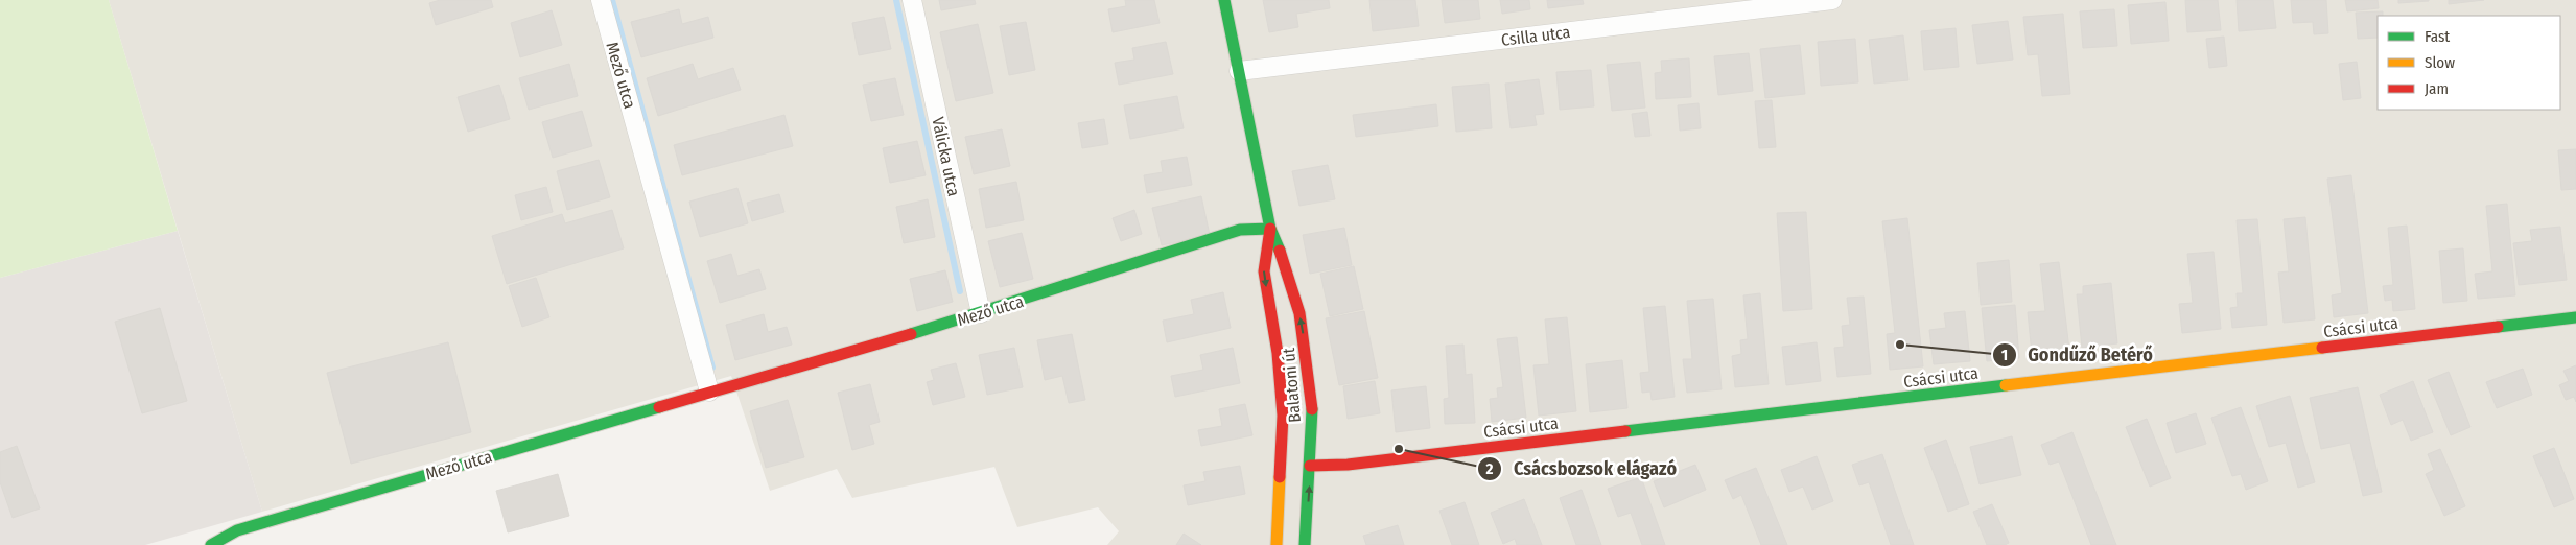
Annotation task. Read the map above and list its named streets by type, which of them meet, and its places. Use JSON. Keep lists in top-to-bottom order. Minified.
{"streets":{"street":["Csilla utca","Mező utca","Válicka utca","Csácsi utca","Balatoni út"]},"crossings":[["Csilla utca","Balatoni út"],["Mező utca","Válicka utca"],["Mező utca","Balatoni út"],["Csácsi utca","Balatoni út"]],"places":["Gondűző Betérő","Csácsbozsok elágazó"],"legend":["Fast","Slow","Jam"]}
